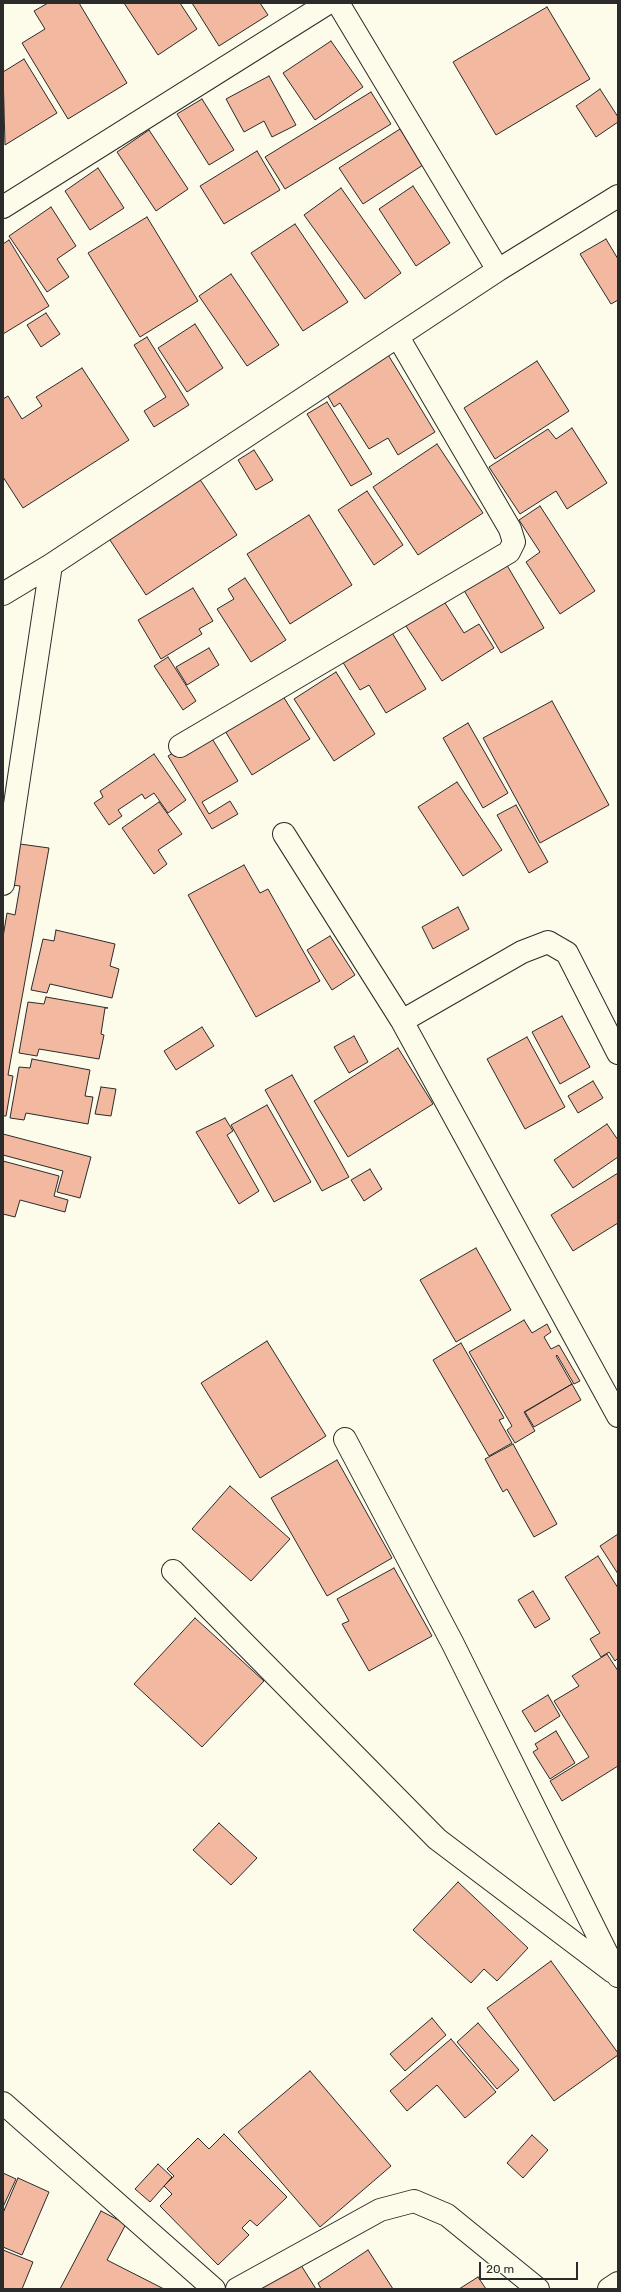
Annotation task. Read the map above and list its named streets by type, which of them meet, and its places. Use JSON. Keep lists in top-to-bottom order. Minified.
{"scale_bar":"20 m"}
